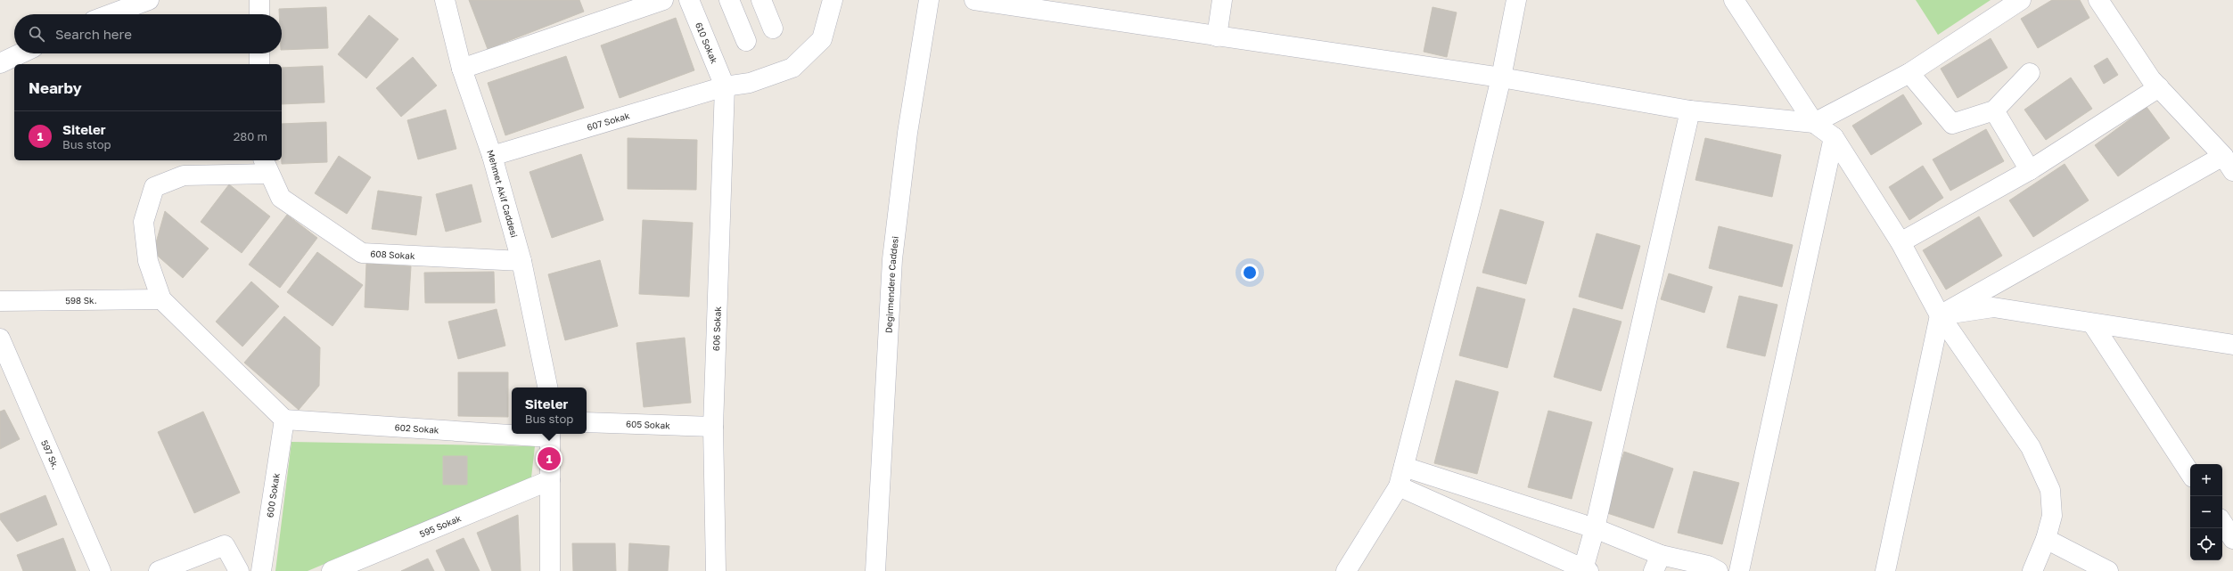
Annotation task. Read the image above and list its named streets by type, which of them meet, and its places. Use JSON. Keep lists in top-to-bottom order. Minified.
{"streets":{"street":["610 Sokak","607 Sokak","Mehmet Akif Caddesi","608 Sokak","Değirmendere Caddesi","598 Sk.","606 Sokak","605 Sokak","602 Sokak","597 Sk.","600 Sokak","595 Sokak"]},"crossings":[["610 Sokak","607 Sokak"],["610 Sokak","606 Sokak"],["607 Sokak","Mehmet Akif Caddesi"],["607 Sokak","606 Sokak"],["Mehmet Akif Caddesi","608 Sokak"],["606 Sokak","605 Sokak"],["602 Sokak","600 Sokak"]],"page":{"search":"Search here","heading":"Nearby","list":[{"mark":"1","name":"Siteler","note":"Bus stop","value":"280 m"}],"popup":["Siteler","Bus stop"],"pins":"1","map_buttons":["+","−"]}}
